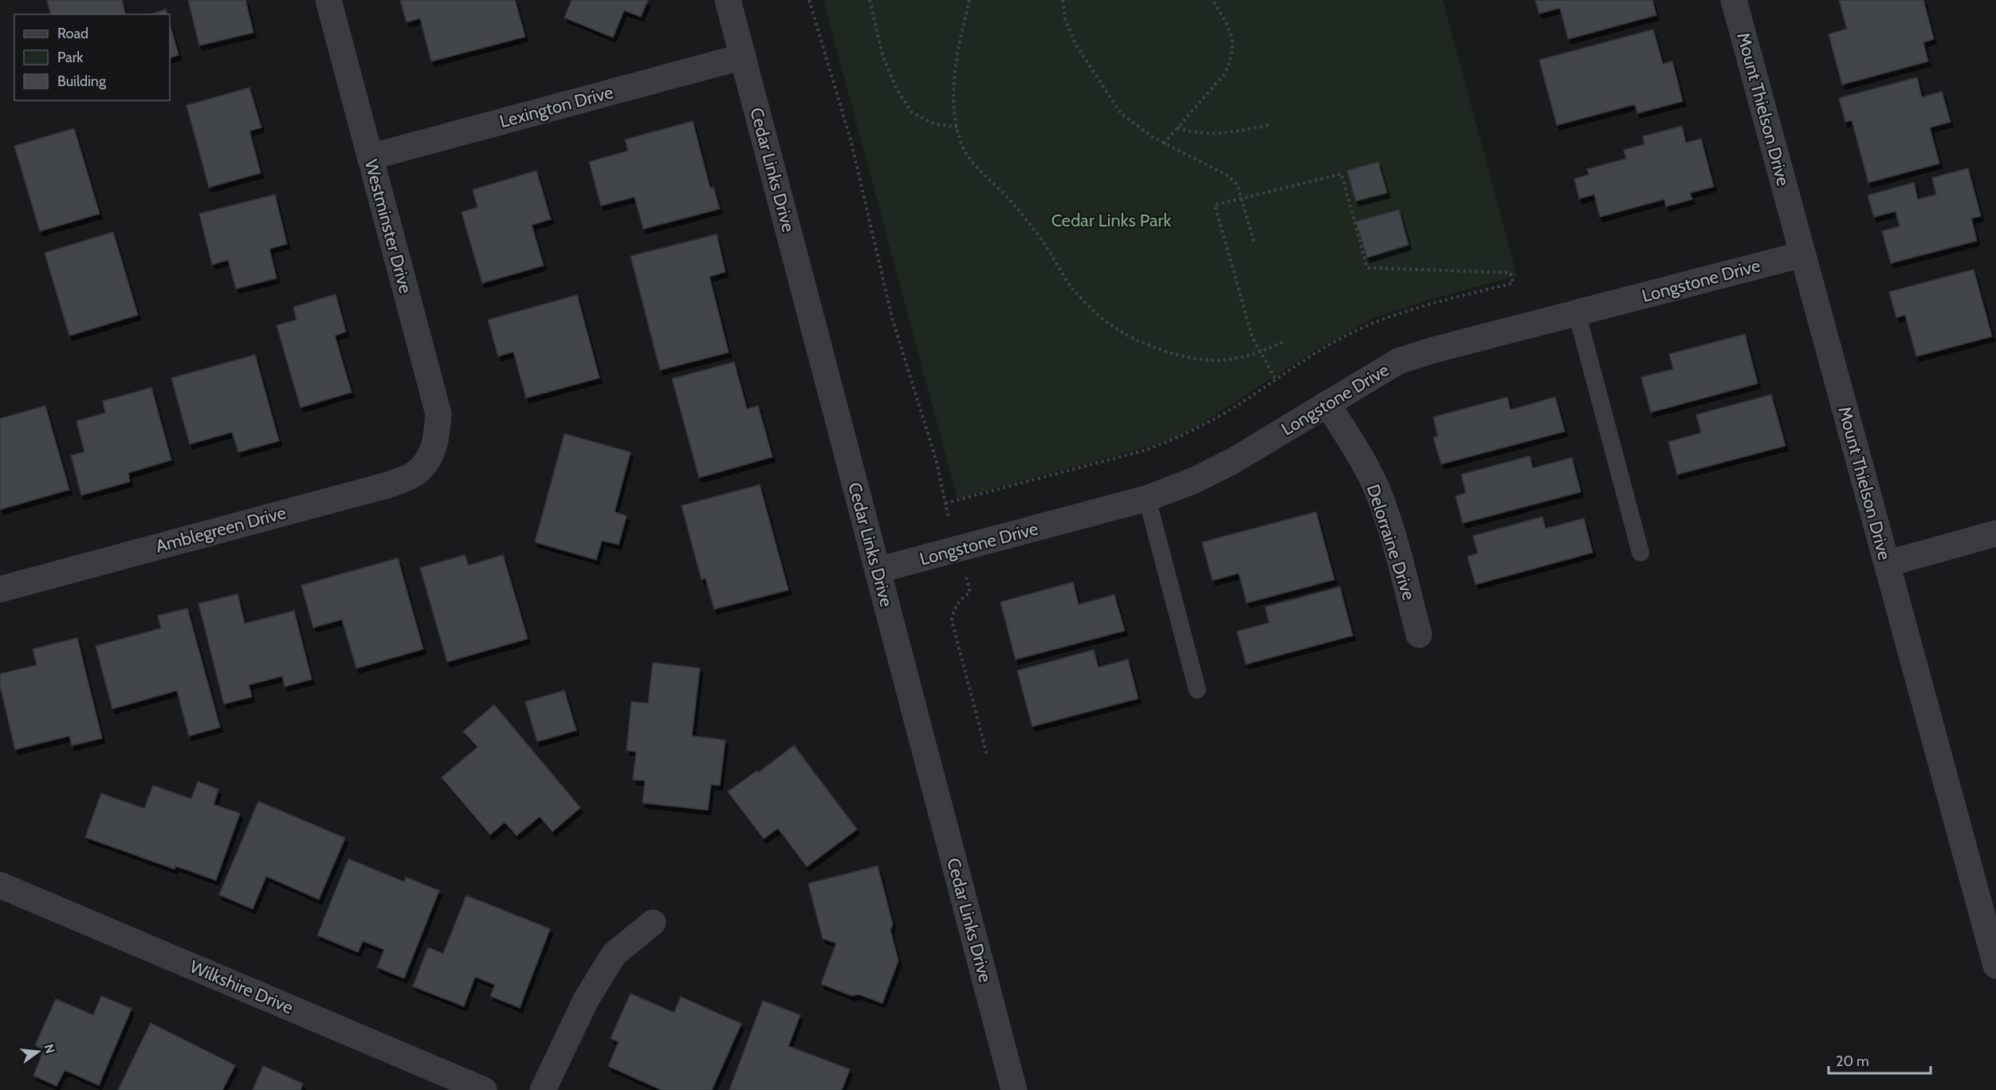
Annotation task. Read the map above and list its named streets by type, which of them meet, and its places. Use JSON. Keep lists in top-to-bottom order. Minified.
{"streets":{"street":["Lexington Drive","Mount Thielson Drive","Cedar Links Drive","Westminster Drive","Longstone Drive","Amblegreen Drive","Delorraine Drive","Wilkshire Drive"]},"crossings":[["Lexington Drive","Cedar Links Drive"],["Lexington Drive","Westminster Drive"],["Mount Thielson Drive","Longstone Drive"],["Cedar Links Drive","Longstone Drive"],["Westminster Drive","Amblegreen Drive"],["Longstone Drive","Delorraine Drive"]],"parks":["Cedar Links Park"],"legend":["Road","Park","Building"],"scale_bar":"20 m","north":"right"}
